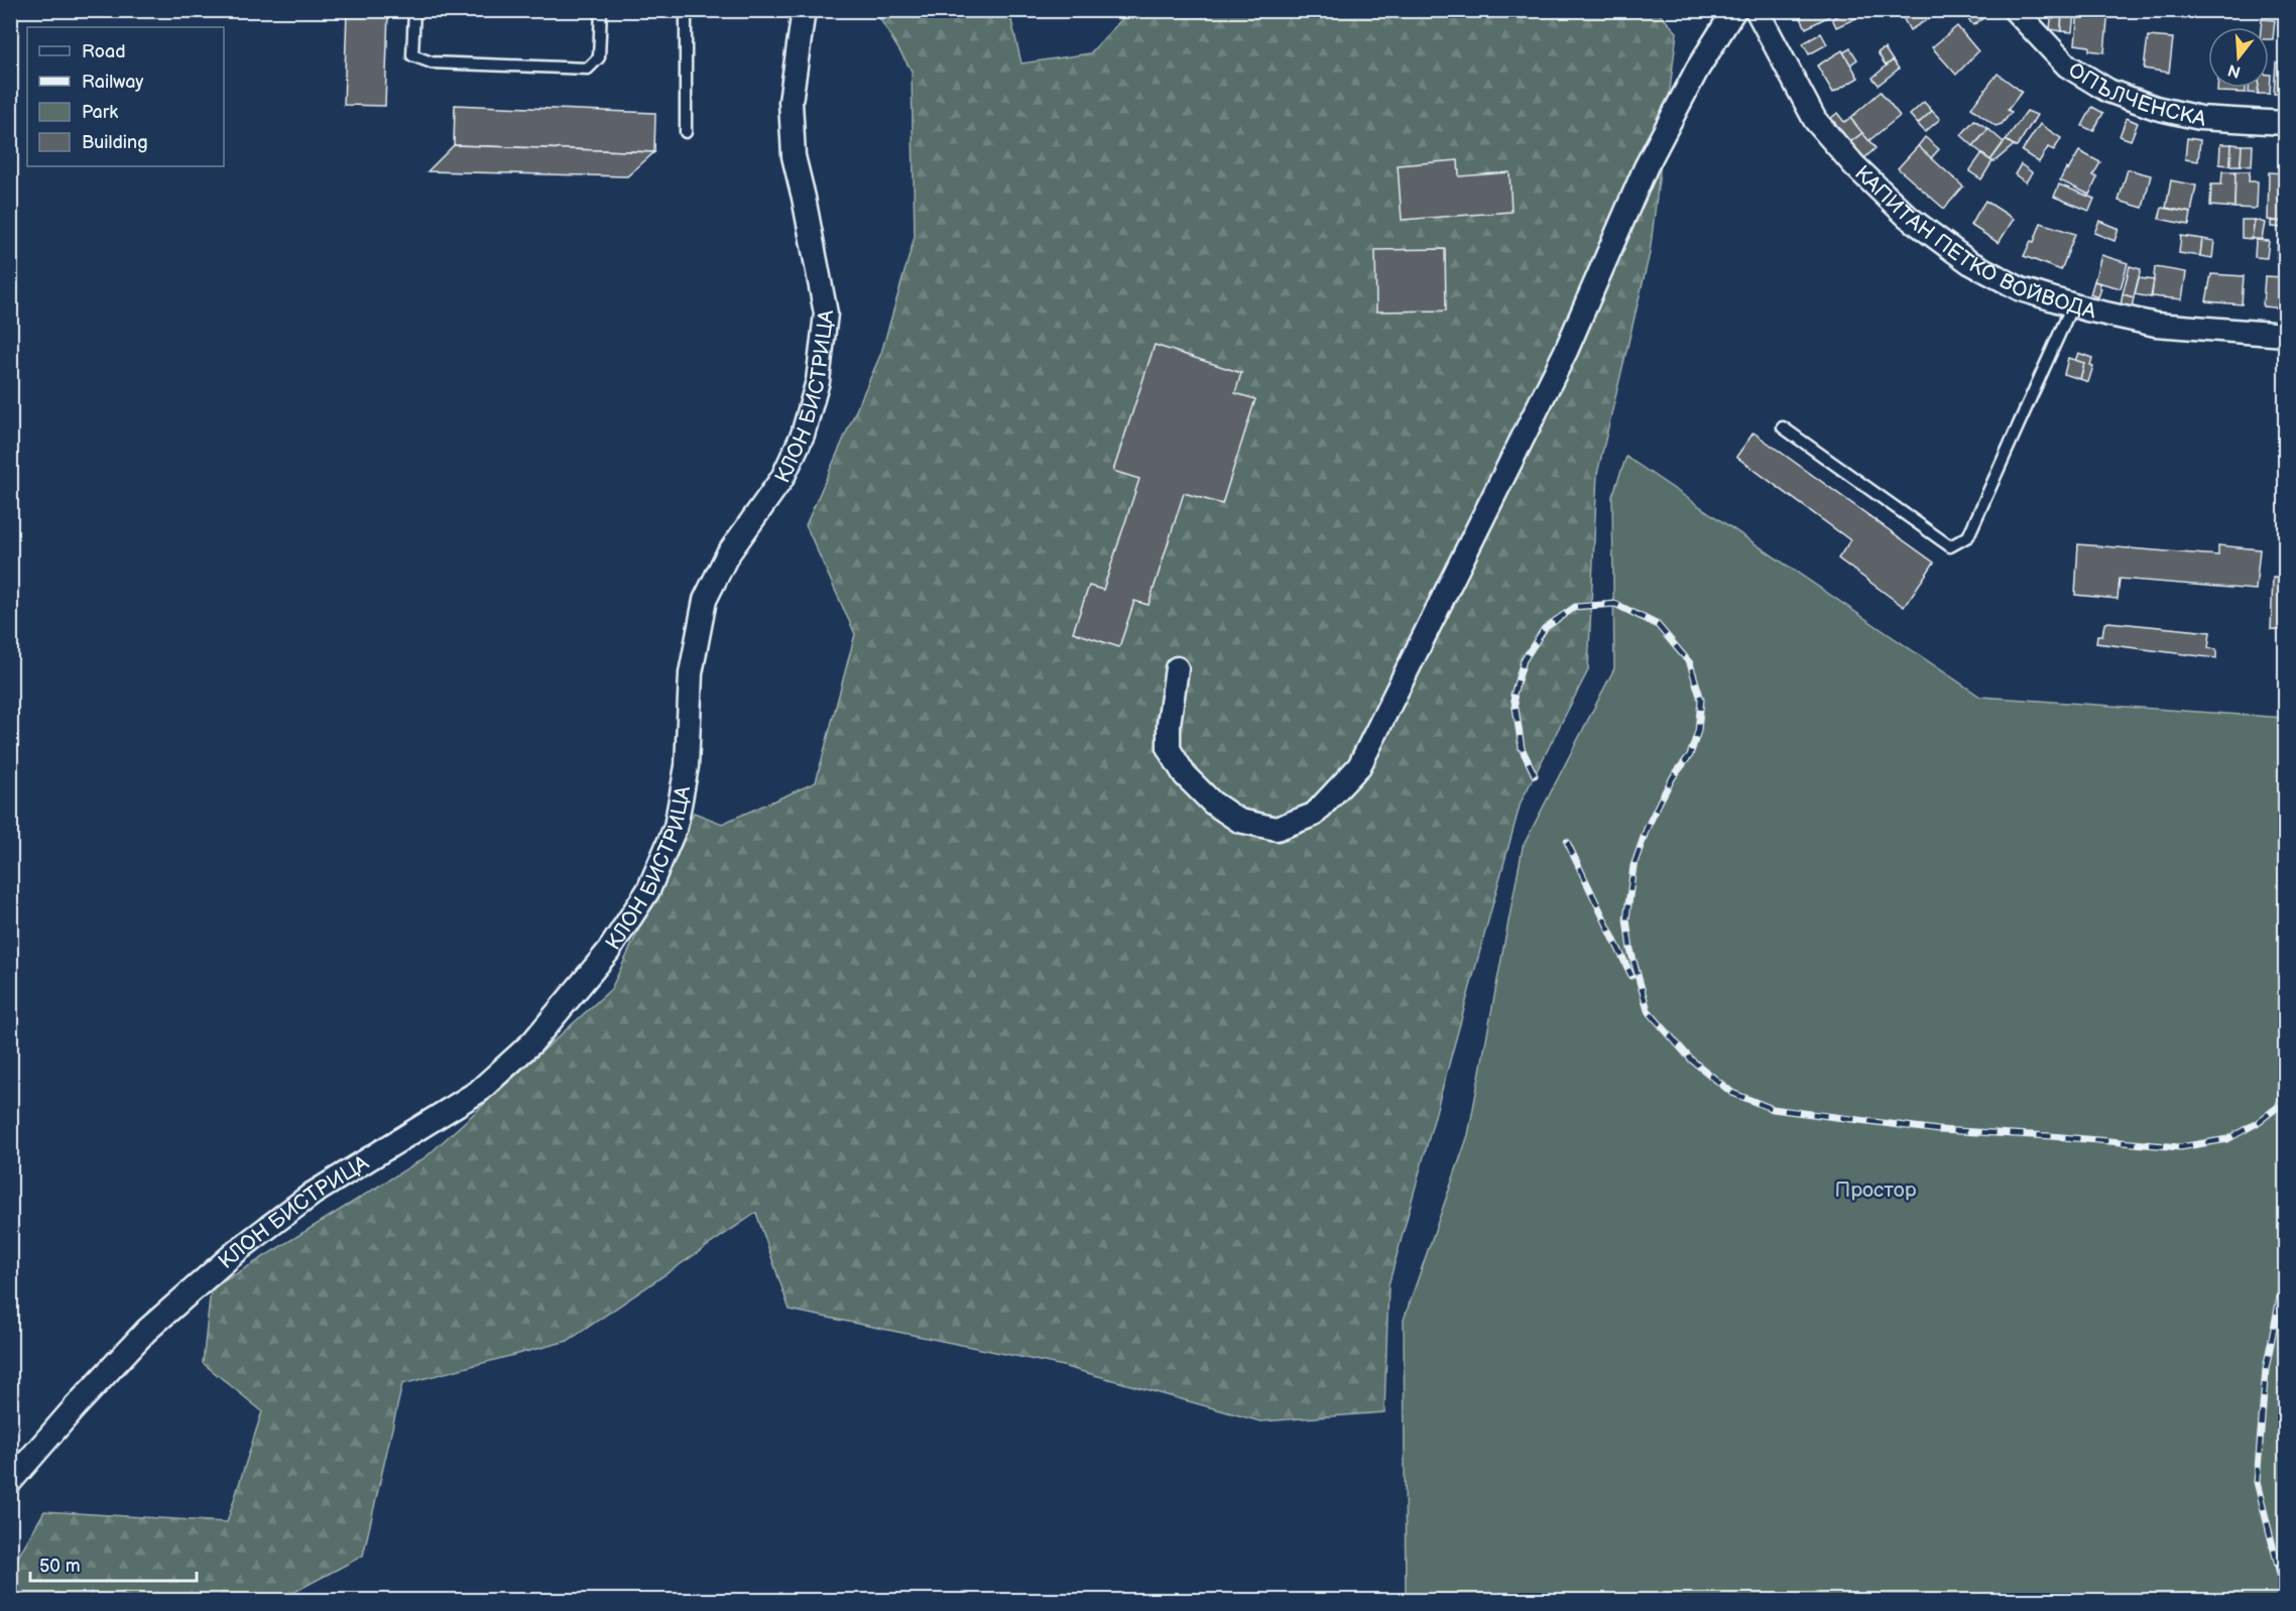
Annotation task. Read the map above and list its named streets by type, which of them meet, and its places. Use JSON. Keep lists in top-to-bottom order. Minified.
{"streets":{"street":["ОПЪЛЧЕНСКА","КАПИТАН ПЕТКО ВОЙВОДА","КЛОН БИСТРИЦА"]},"parks":["Простор"],"legend":["Road","Railway","Park","Building"],"scale_bar":"50 m","north":"bottom"}
